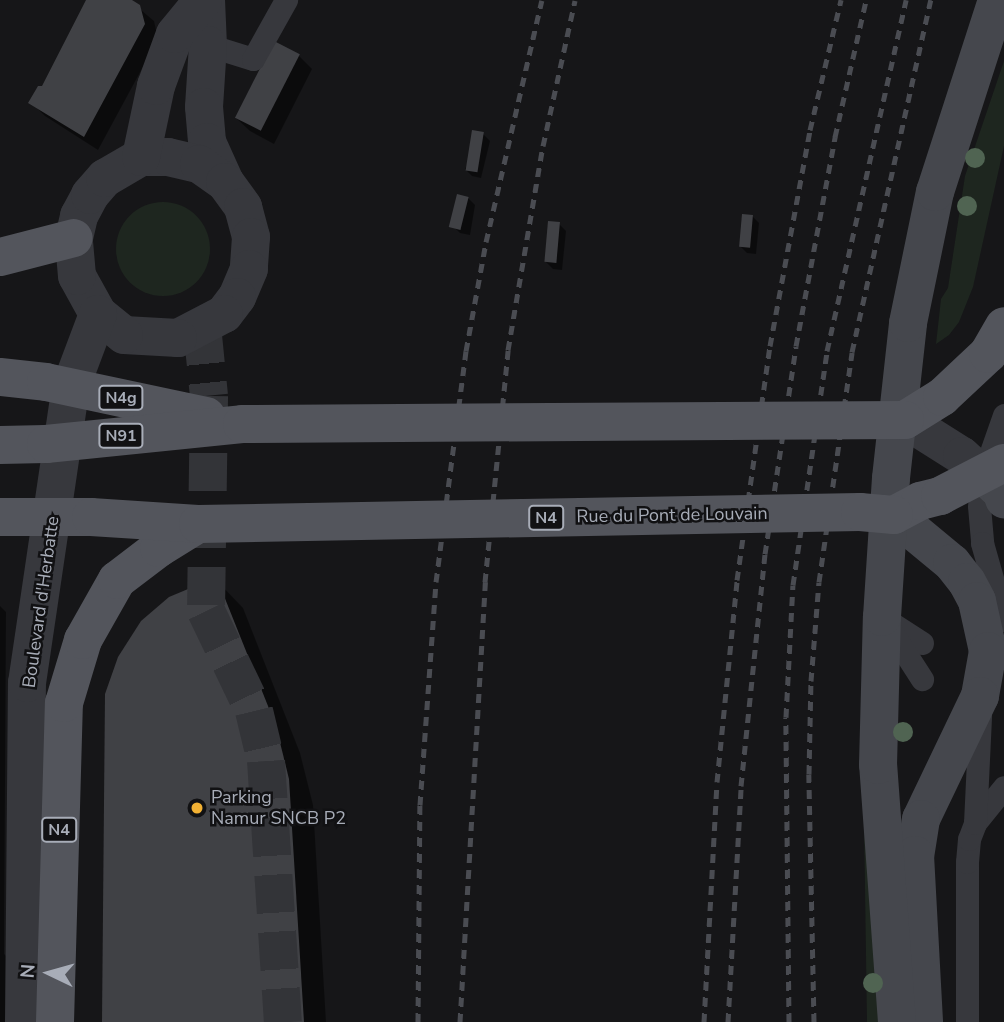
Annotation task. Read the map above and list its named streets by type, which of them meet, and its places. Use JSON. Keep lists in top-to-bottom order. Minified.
{"streets":{"main road":["N4g","N91","Rue du Pont de Louvain","N4"],"street":["Boulevard d'Herbatte"]},"crossings":[["N4g","N91"],["Rue du Pont de Louvain","N4"]],"places":["Parking Namur SNCB P2"],"north":"left"}
